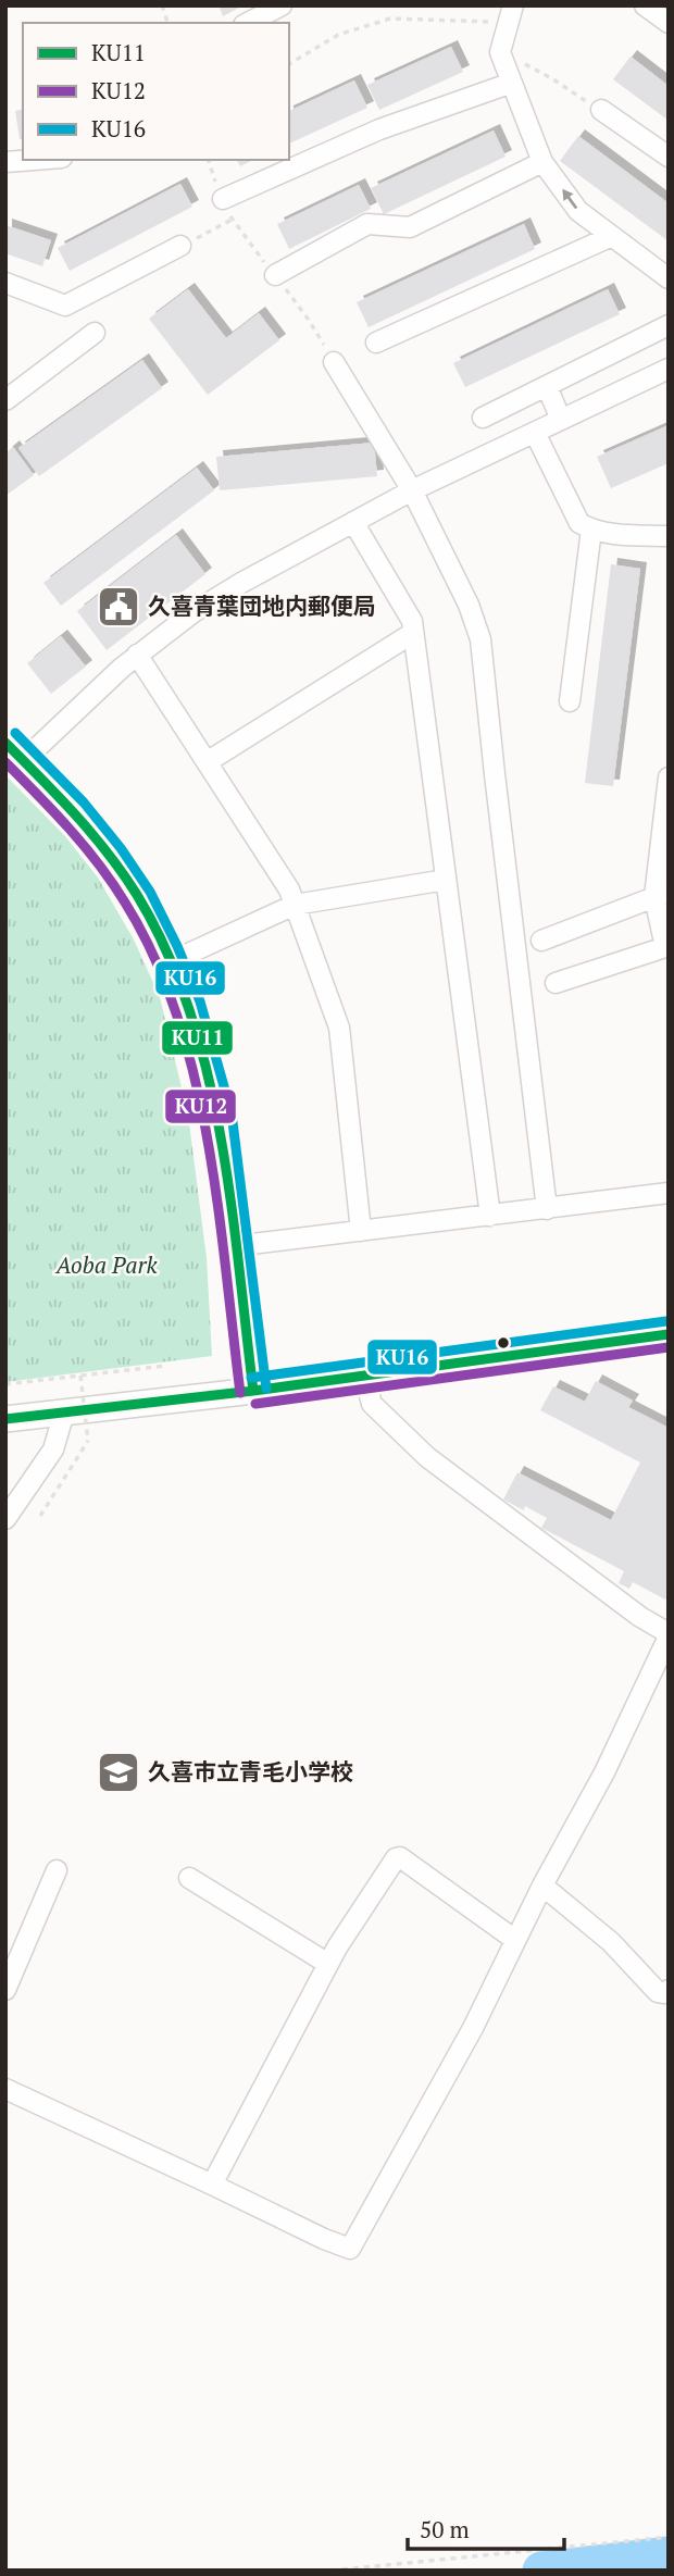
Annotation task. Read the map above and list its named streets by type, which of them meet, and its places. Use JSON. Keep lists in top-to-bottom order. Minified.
{"parks":["Aoba Park"],"places":{"public building":["久喜青葉団地内郵便局"],"school or university":["久喜市立青毛小学校"]},"lines":["transit line KU16","transit line KU11","transit line KU12"],"legend":["KU11","KU12","KU16"],"scale_bar":"50 m"}
